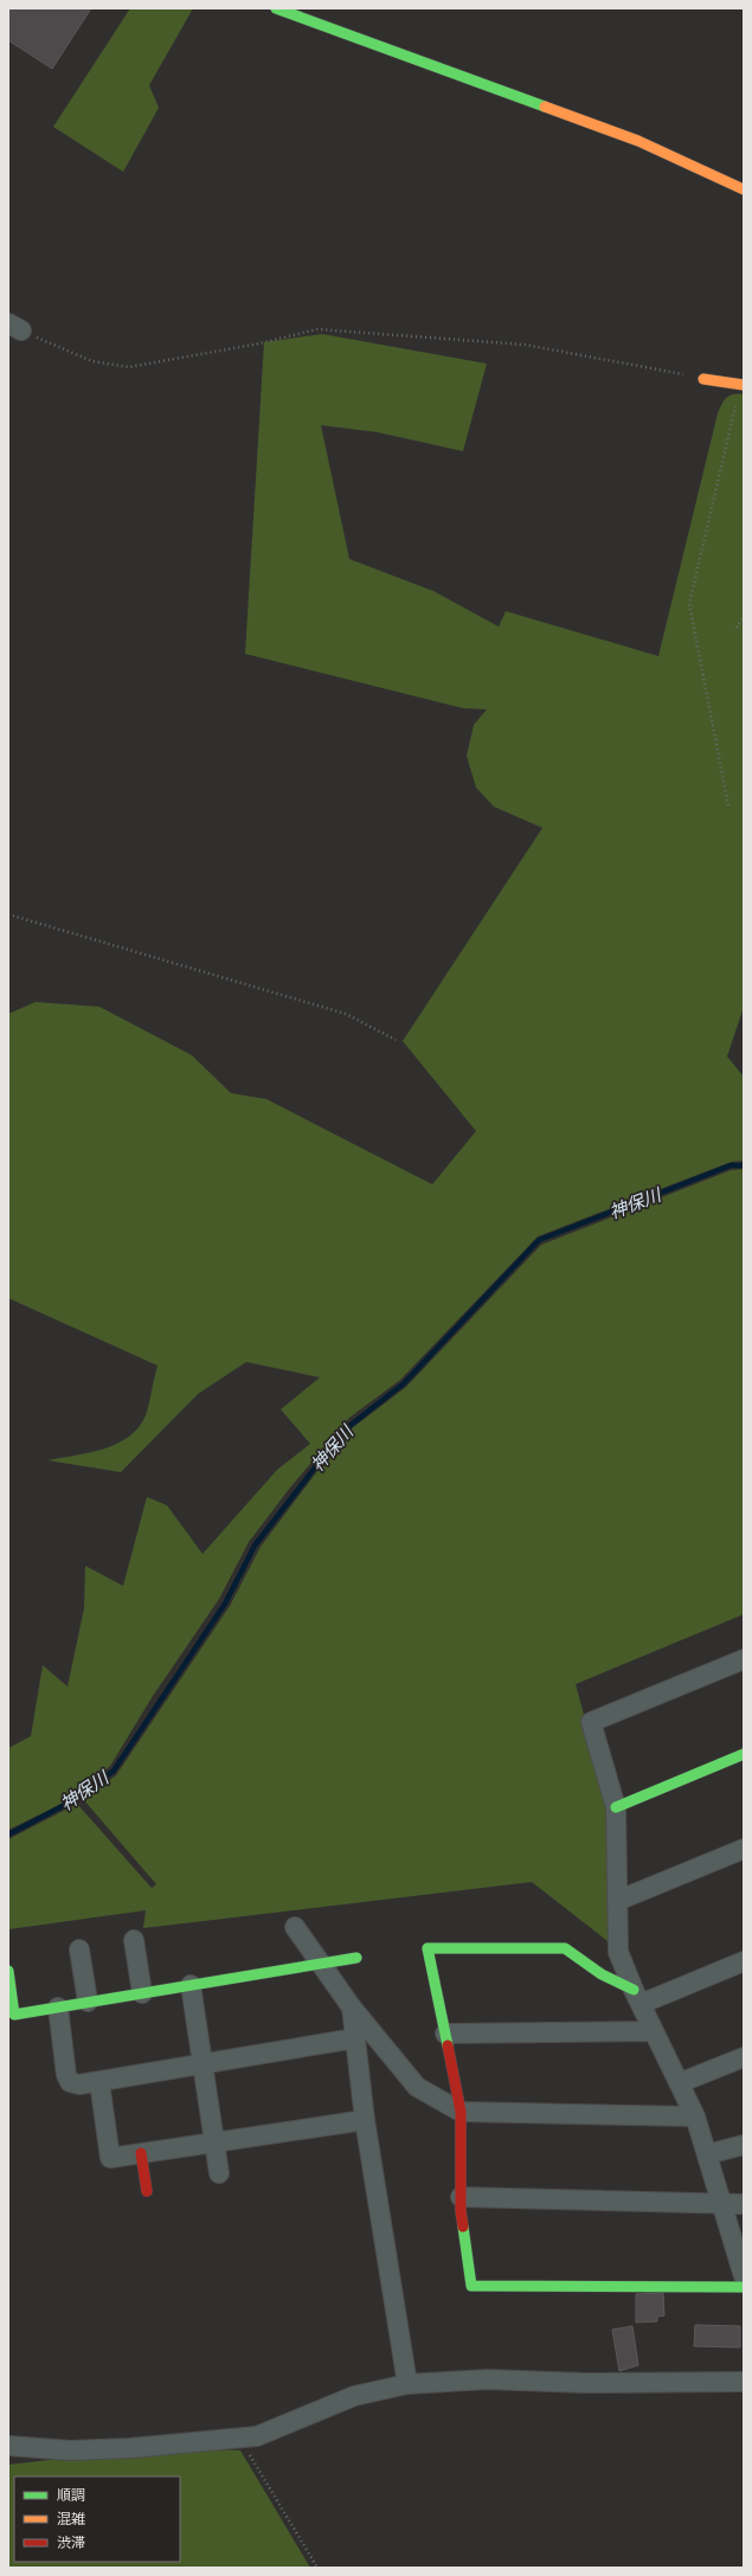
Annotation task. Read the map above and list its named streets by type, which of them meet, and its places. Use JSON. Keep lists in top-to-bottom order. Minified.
{"water":["神保川"],"legend":["順調","混雑","渋滞"]}
